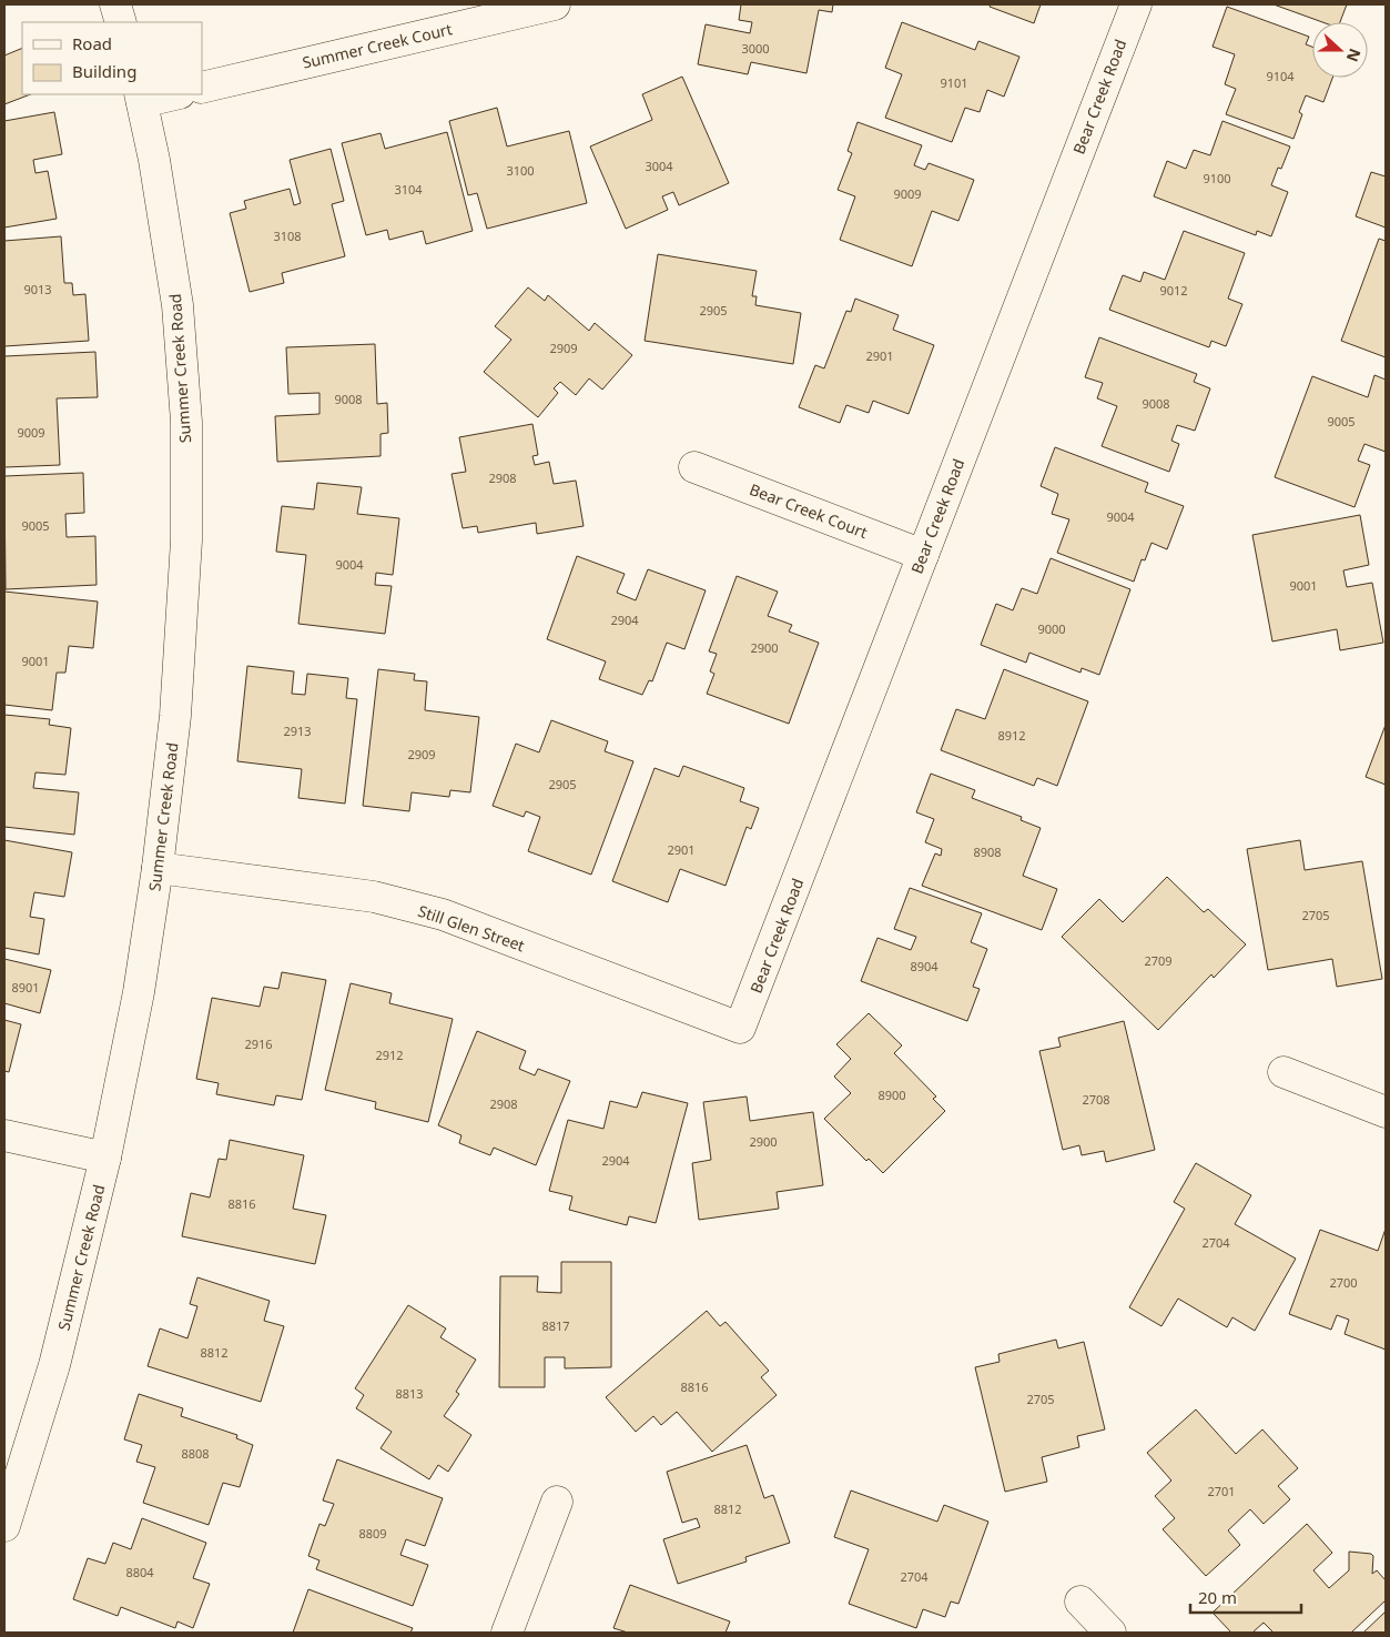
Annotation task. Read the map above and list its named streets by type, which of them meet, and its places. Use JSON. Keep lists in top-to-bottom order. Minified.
{"streets":{"street":["Summer Creek Court","Bear Creek Road","Summer Creek Road","Bear Creek Court","Still Glen Street"]},"crossings":[["Bear Creek Road","Bear Creek Court"],["Bear Creek Road","Still Glen Street"],["Summer Creek Road","Still Glen Street"]],"house_numbers":["3000","9104","9101","3004","3100","9100","3104","9009","3108","9013","9012","2905","2909","2901","9008","9008","9005","9009","2908","9004","9005","9004","9001","2904","9000","2900","9001","2913","8912","2909","2905","2901","8908","2705","2709","8904","8901","2916","2912","8900","2708","2908","2900","2904","8816","2704","2700","8817","8812","8816","8813","2705","8808","2701","8812","8809","8804","2704"],"legend":["Road","Building"],"scale_bar":"20 m","north":"right"}
